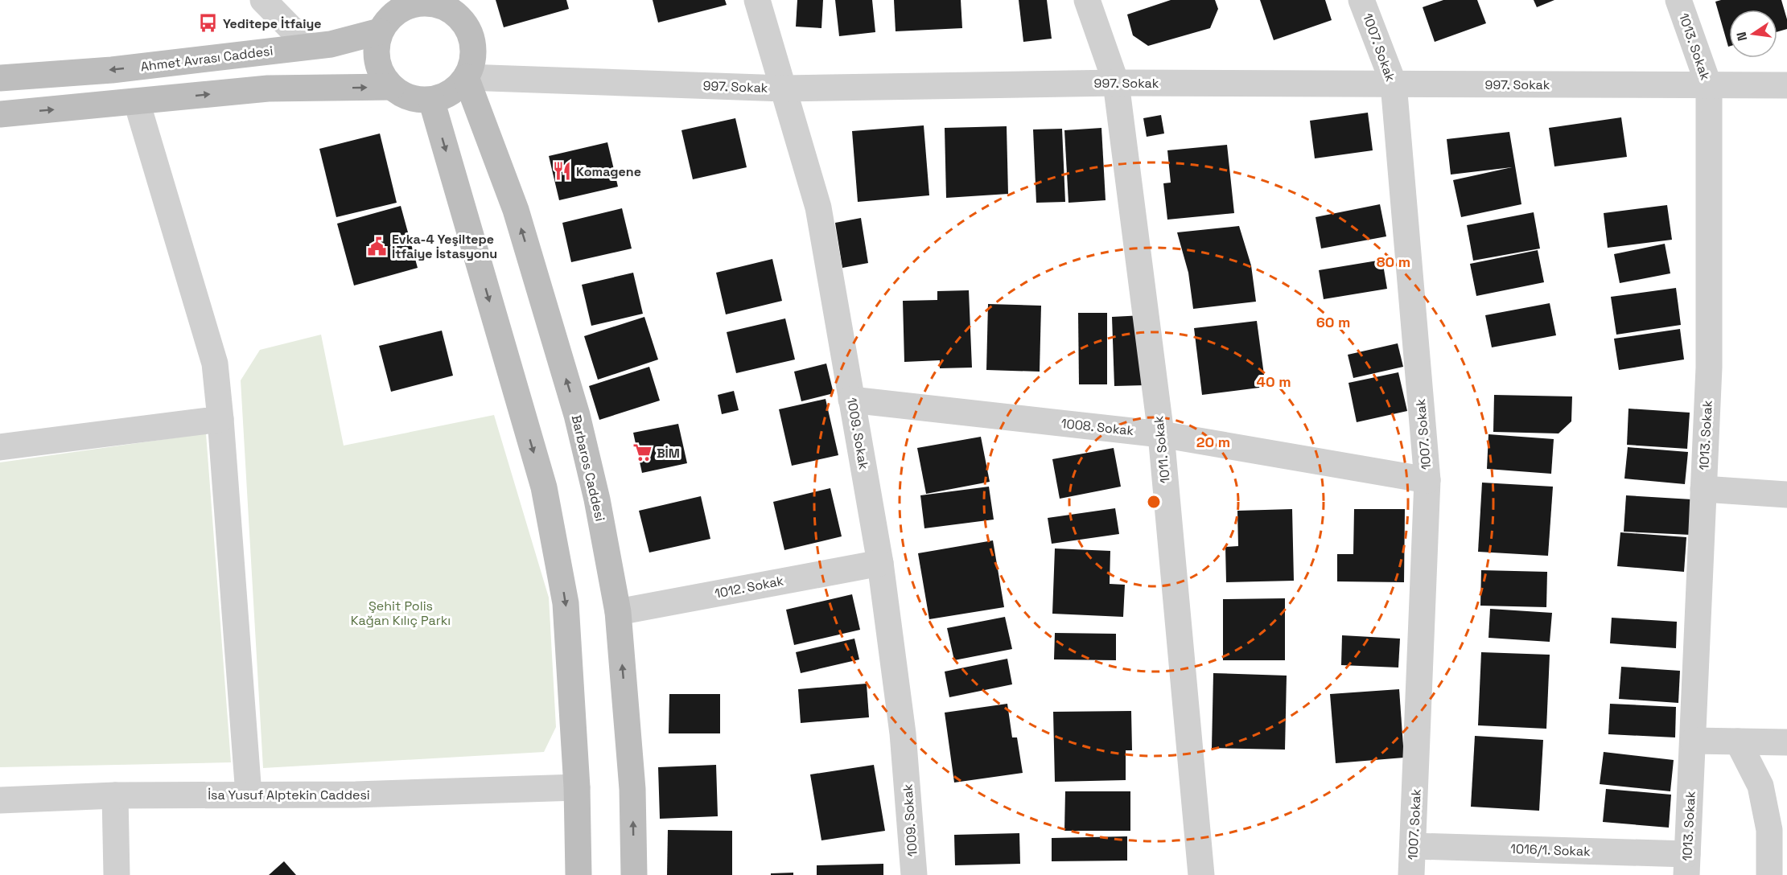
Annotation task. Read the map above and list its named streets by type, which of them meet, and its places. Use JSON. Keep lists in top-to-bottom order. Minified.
{"streets":{"main road":["Ahmet Avrası Caddesi","Barbaros Caddesi"],"street":["1013. Sokak","1007. Sokak","997. Sokak","1008. Sokak","1009. Sokak","1011. Sokak","1012. Sokak","İsa Yusuf Alptekin Caddesi","1016/1. Sokak"]},"crossings":[["1013. Sokak","997. Sokak"],["1013. Sokak","1016/1. Sokak"],["1007. Sokak","997. Sokak"],["1007. Sokak","1008. Sokak"],["1007. Sokak","1016/1. Sokak"],["Ahmet Avrası Caddesi","997. Sokak"],["Ahmet Avrası Caddesi","Barbaros Caddesi"],["997. Sokak","1009. Sokak"],["997. Sokak","1011. Sokak"],["997. Sokak","Barbaros Caddesi"],["1008. Sokak","1009. Sokak"],["1008. Sokak","1011. Sokak"],["1009. Sokak","1012. Sokak"],["Barbaros Caddesi","1012. Sokak"]],"parks":["Şehit Polis Kağan Kılıç Parkı"],"places":{"bus stop":["Yeditepe İtfaiye"],"restaurant":["Komagene"],"public building":["Evka-4 Yeşiltepe İtfaiye İstasyonu"],"supermarket":["BİM"]},"north":"left","rings":["80 m","60 m","40 m","20 m"]}
